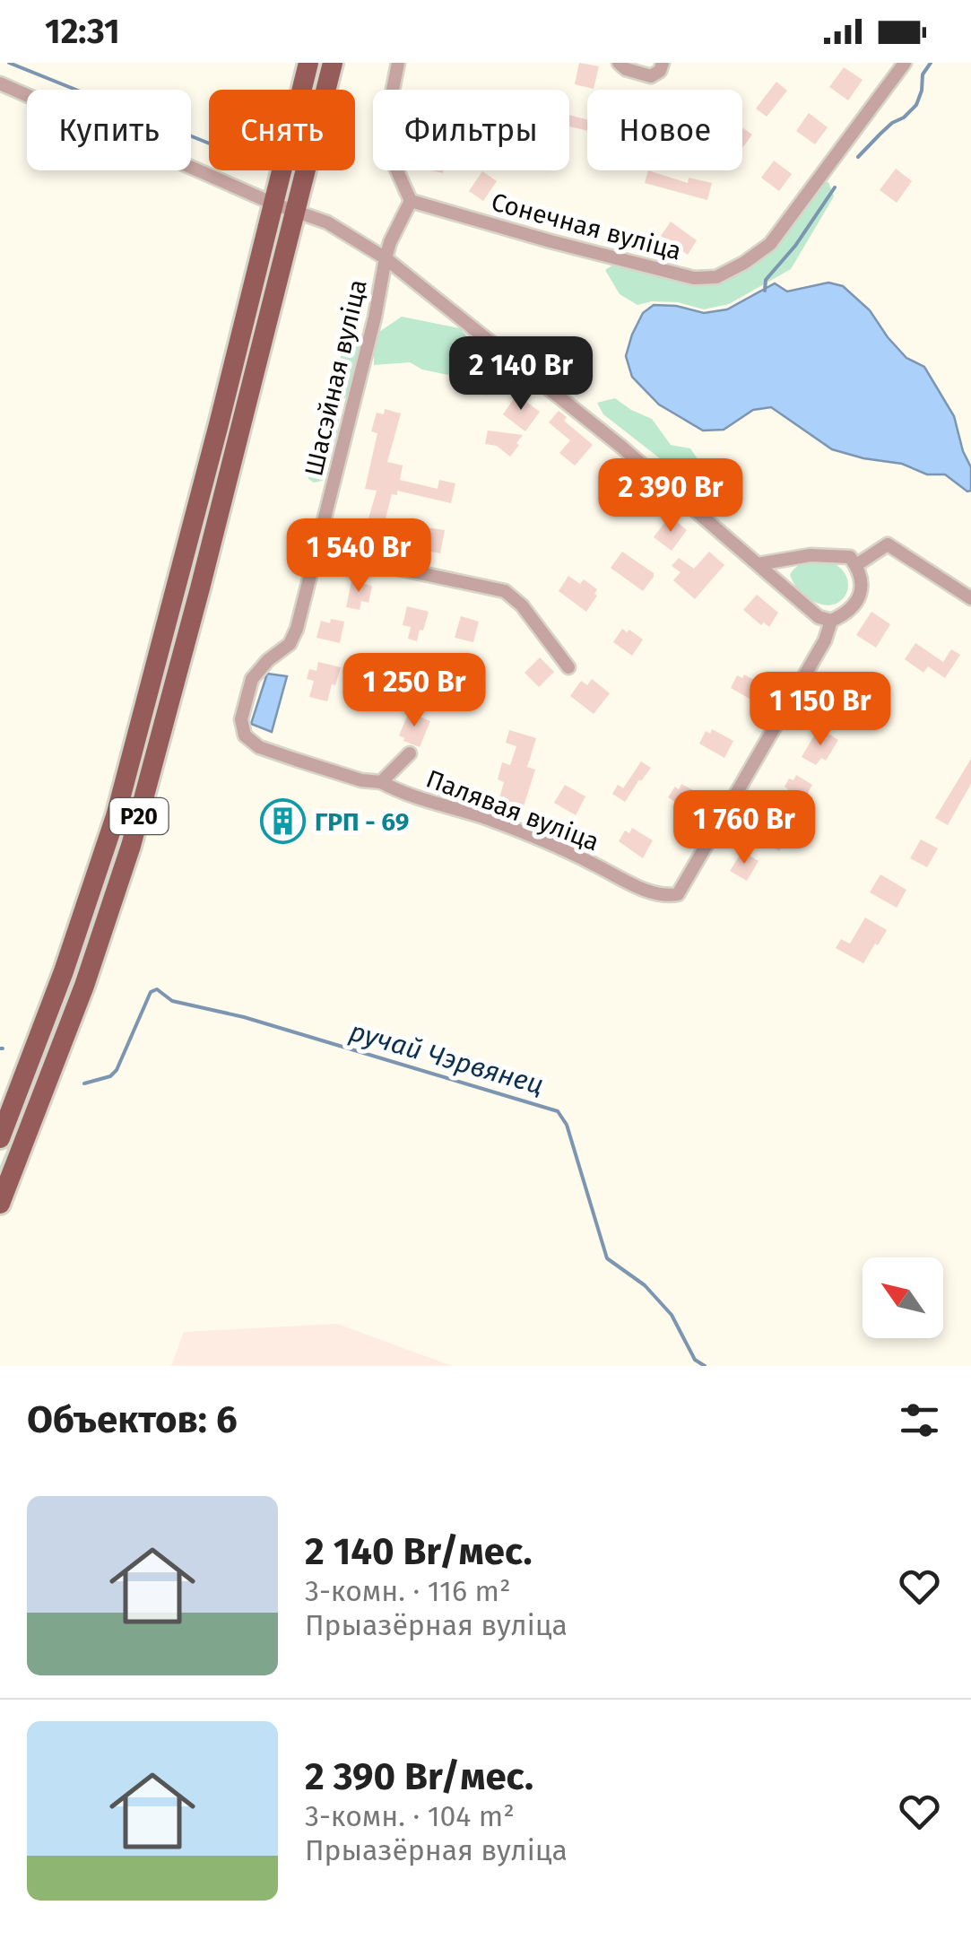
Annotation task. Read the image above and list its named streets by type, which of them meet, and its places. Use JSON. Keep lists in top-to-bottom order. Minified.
{"streets":{"main road":["Р20"],"street":["Сонечная вуліца","Шасэйная вуліца","Палявая вуліца"]},"crossings":[["Сонечная вуліца","Шасэйная вуліца"],["Шасэйная вуліца","Палявая вуліца"]],"water":["ручай Чэрвянец"],"places":{"building":["ГРП - 69"]},"north":"top left","page":{"status":"12:31","chip":["Купить","Снять","Фильтры","Новое"],"price":["2 140 Br","2 390 Br","1 540 Br","1 250 Br","1 150 Br","1 760 Br"],"heading":"Объектов: 6","list":[{"name":"2 140 Br/мес.","note":"3-комн. · 116 m² · Прыазёрная вуліца"},{"name":"2 390 Br/мес.","note":"3-комн. · 104 m² · Прыазёрная вуліца"}]}}
